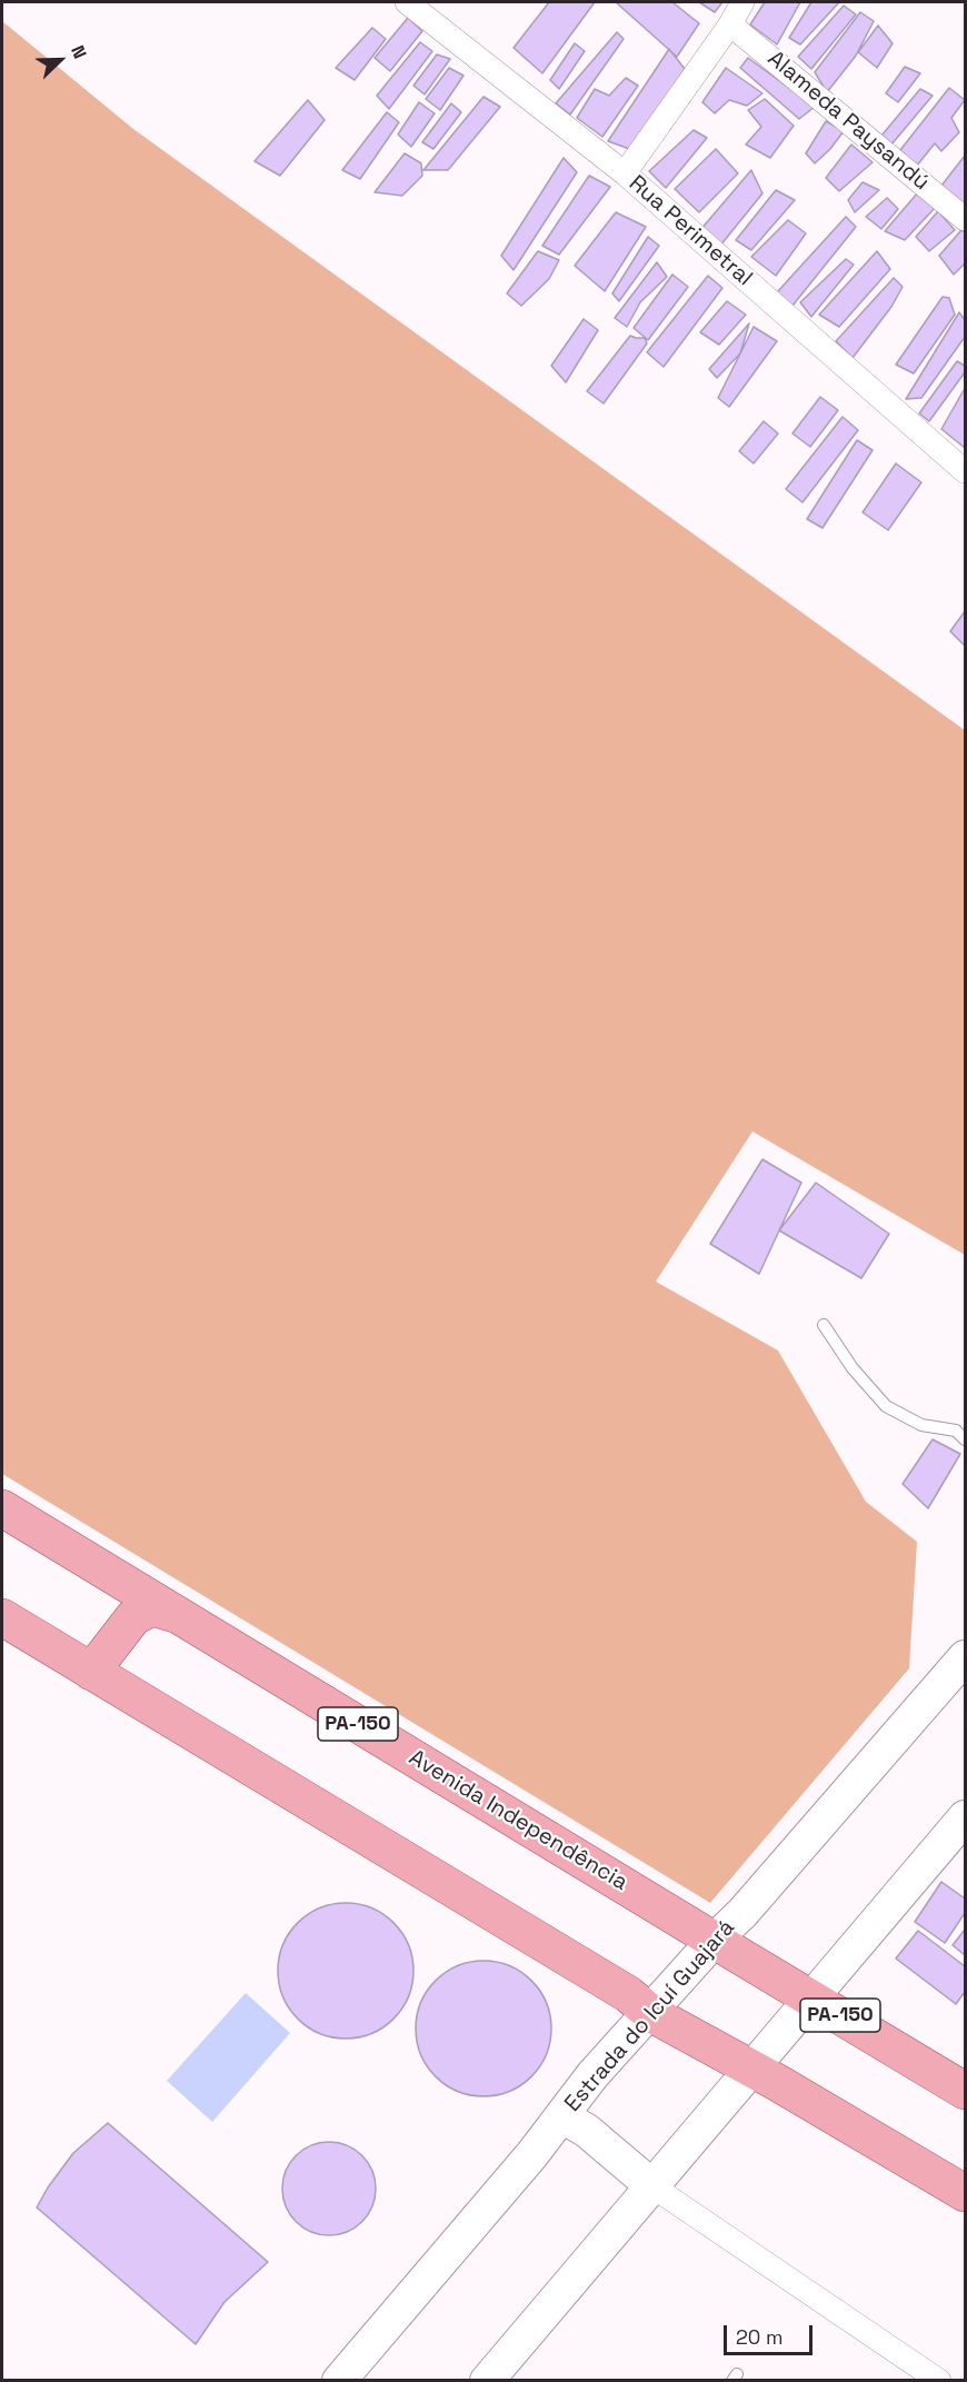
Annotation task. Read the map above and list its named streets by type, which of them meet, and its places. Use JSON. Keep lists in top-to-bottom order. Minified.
{"streets":{"main road":["PA-150","Avenida Independência","Estrada do Icuí Guajará"],"street":["Alameda Paysandú","Rua Perimetral"]},"crossings":[["Avenida Independência","Estrada do Icuí Guajará"]],"scale_bar":"20 m","north":"top right"}
